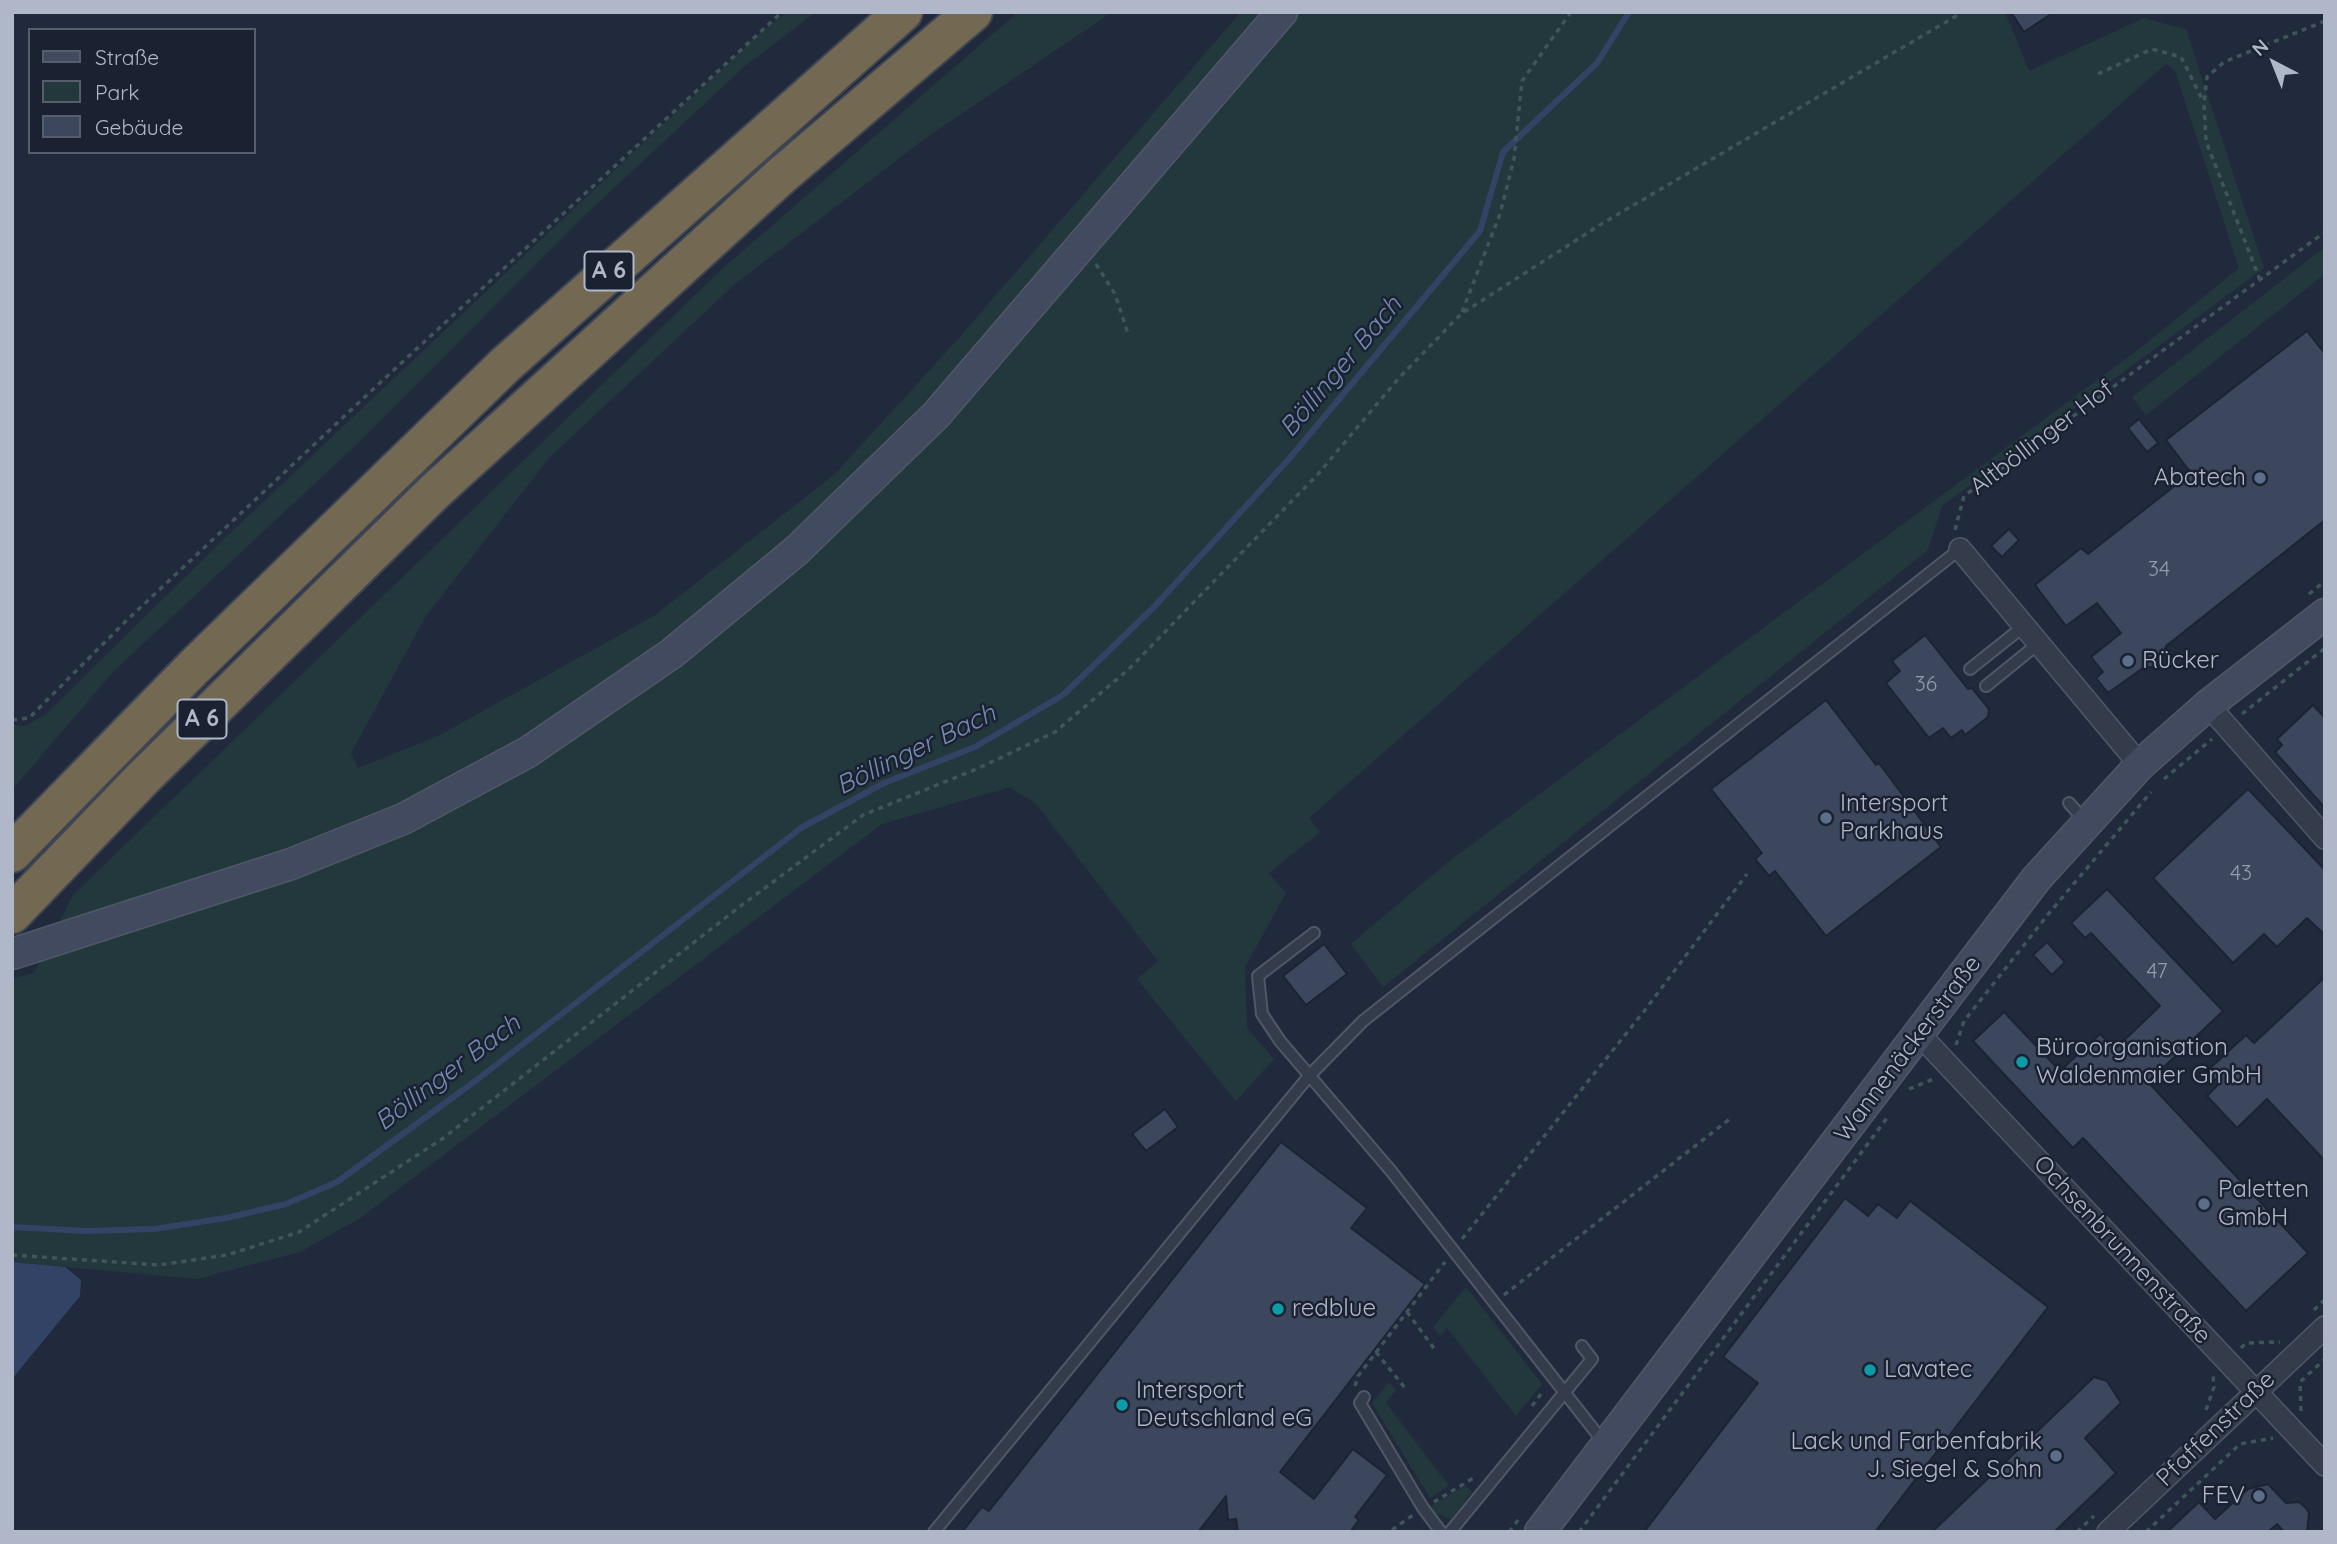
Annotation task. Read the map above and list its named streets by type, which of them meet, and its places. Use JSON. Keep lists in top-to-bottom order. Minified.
{"streets":{"highway":["A 6"],"street":["Wannenäckerstraße","Ochsenbrunnenstraße","Pfaffenstraße"],"path":["Altböllinger Hof"]},"crossings":[["Wannenäckerstraße","Ochsenbrunnenstraße"],["Ochsenbrunnenstraße","Pfaffenstraße"]],"water":["Böllinger Bach"],"places":["Abatech","Rücker","Intersport Parkhaus","Büroorganisation Waldenmaier GmbH","Paletten GmbH","redblue","Lavatec","Intersport Deutschland eG","Lack und Farbenfabrik J. Siegel & Sohn","FEV"],"house_numbers":["34","36","43","47"],"legend":["Straße","Park","Gebäude"],"north":"top left"}
